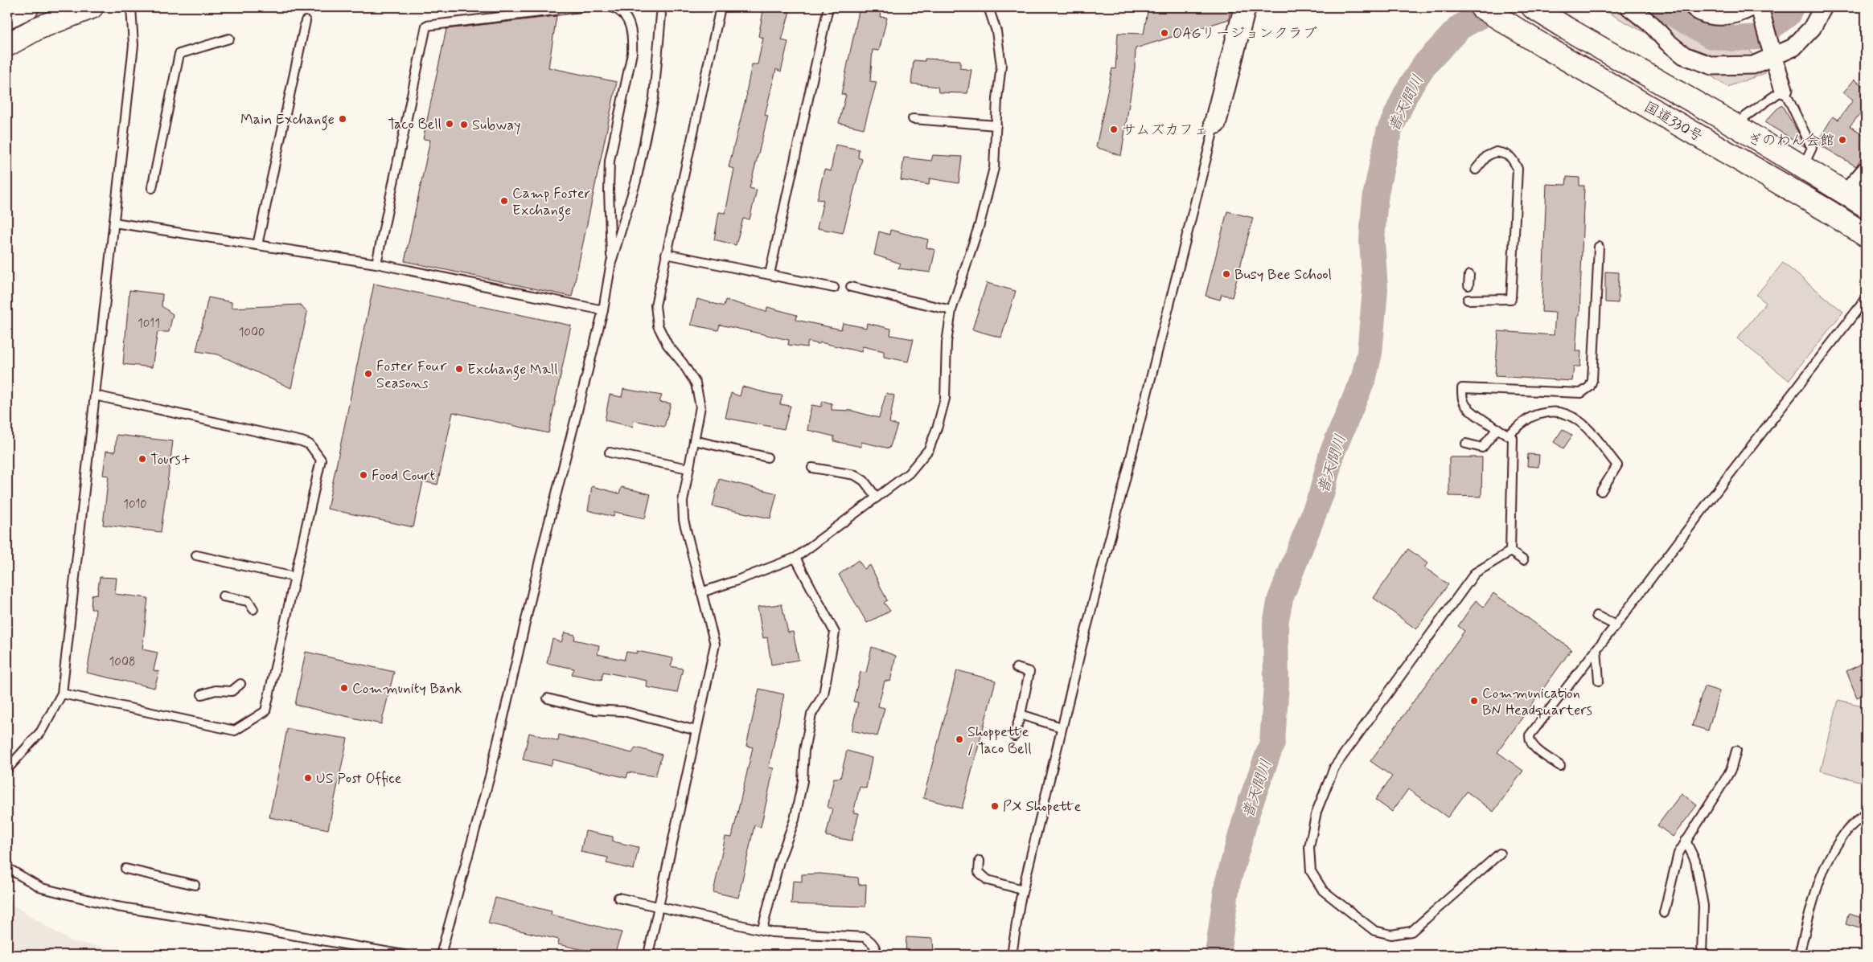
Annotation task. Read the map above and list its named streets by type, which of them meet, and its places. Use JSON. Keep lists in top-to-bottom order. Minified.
{"streets":{"highway":["国道330号"]},"water":["普天間川"],"places":["OAGリージョンクラブ","Main Exchange","Taco Bell","Subway","サムズカフェ","ぎのわん会館","Camp Foster Exchange","Busy Bee School","Exchange Mall","Foster Four Seasons","Tours+","Food Court","Community Bank","Communication BN Headquarters","Shoppette / Taco Bell","US Post Office","PX Shopette"],"house_numbers":["1011","1000","1010","1008"]}
